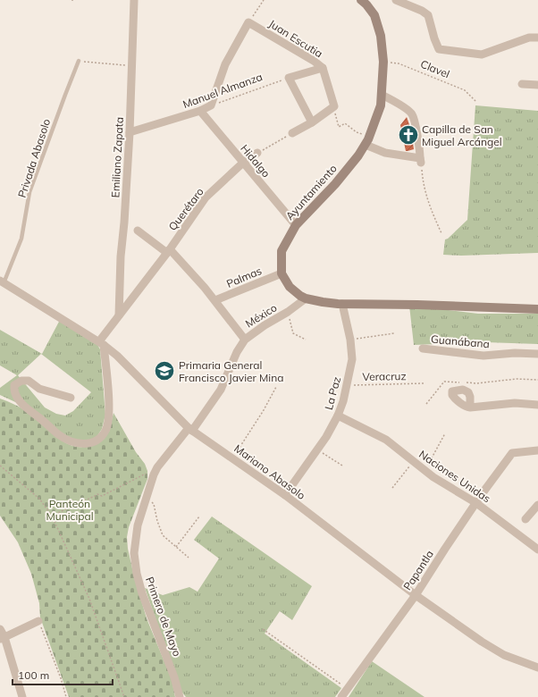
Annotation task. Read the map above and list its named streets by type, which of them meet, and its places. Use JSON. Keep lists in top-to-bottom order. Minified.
{"streets":{"street":["Juan Escutia","Manuel Almanza","Emiliano Zapata","Hidalgo","Ayuntamiento","Querétaro","Palmas","México","Guanábana","La Paz","Mariano Abasolo","Naciones Unidas","Papantla","Primero de Mayo"],"lane":["Privada Abasolo"],"path":["Clavel","Veracruz"]},"crossings":[["Clavel","Ayuntamiento"],["Manuel Almanza","Emiliano Zapata"],["Manuel Almanza","Hidalgo"],["Emiliano Zapata","Querétaro"],["Privada Abasolo","Mariano Abasolo"],["Hidalgo","Ayuntamiento"],["Hidalgo","Querétaro"],["Ayuntamiento","Palmas"],["Querétaro","Mariano Abasolo"],["México","Mariano Abasolo"],["México","Primero de Mayo"],["Veracruz","La Paz"],["La Paz","Mariano Abasolo"],["La Paz","Naciones Unidas"],["Mariano Abasolo","Papantla"],["Mariano Abasolo","Primero de Mayo"],["Naciones Unidas","Papantla"]],"parks":["Panteón Municipal"],"places":{"church":["Capilla de San Miguel Arcángel"],"school or university":["Primaria General Francisco Javier Mina"]},"scale_bar":"100 m"}
